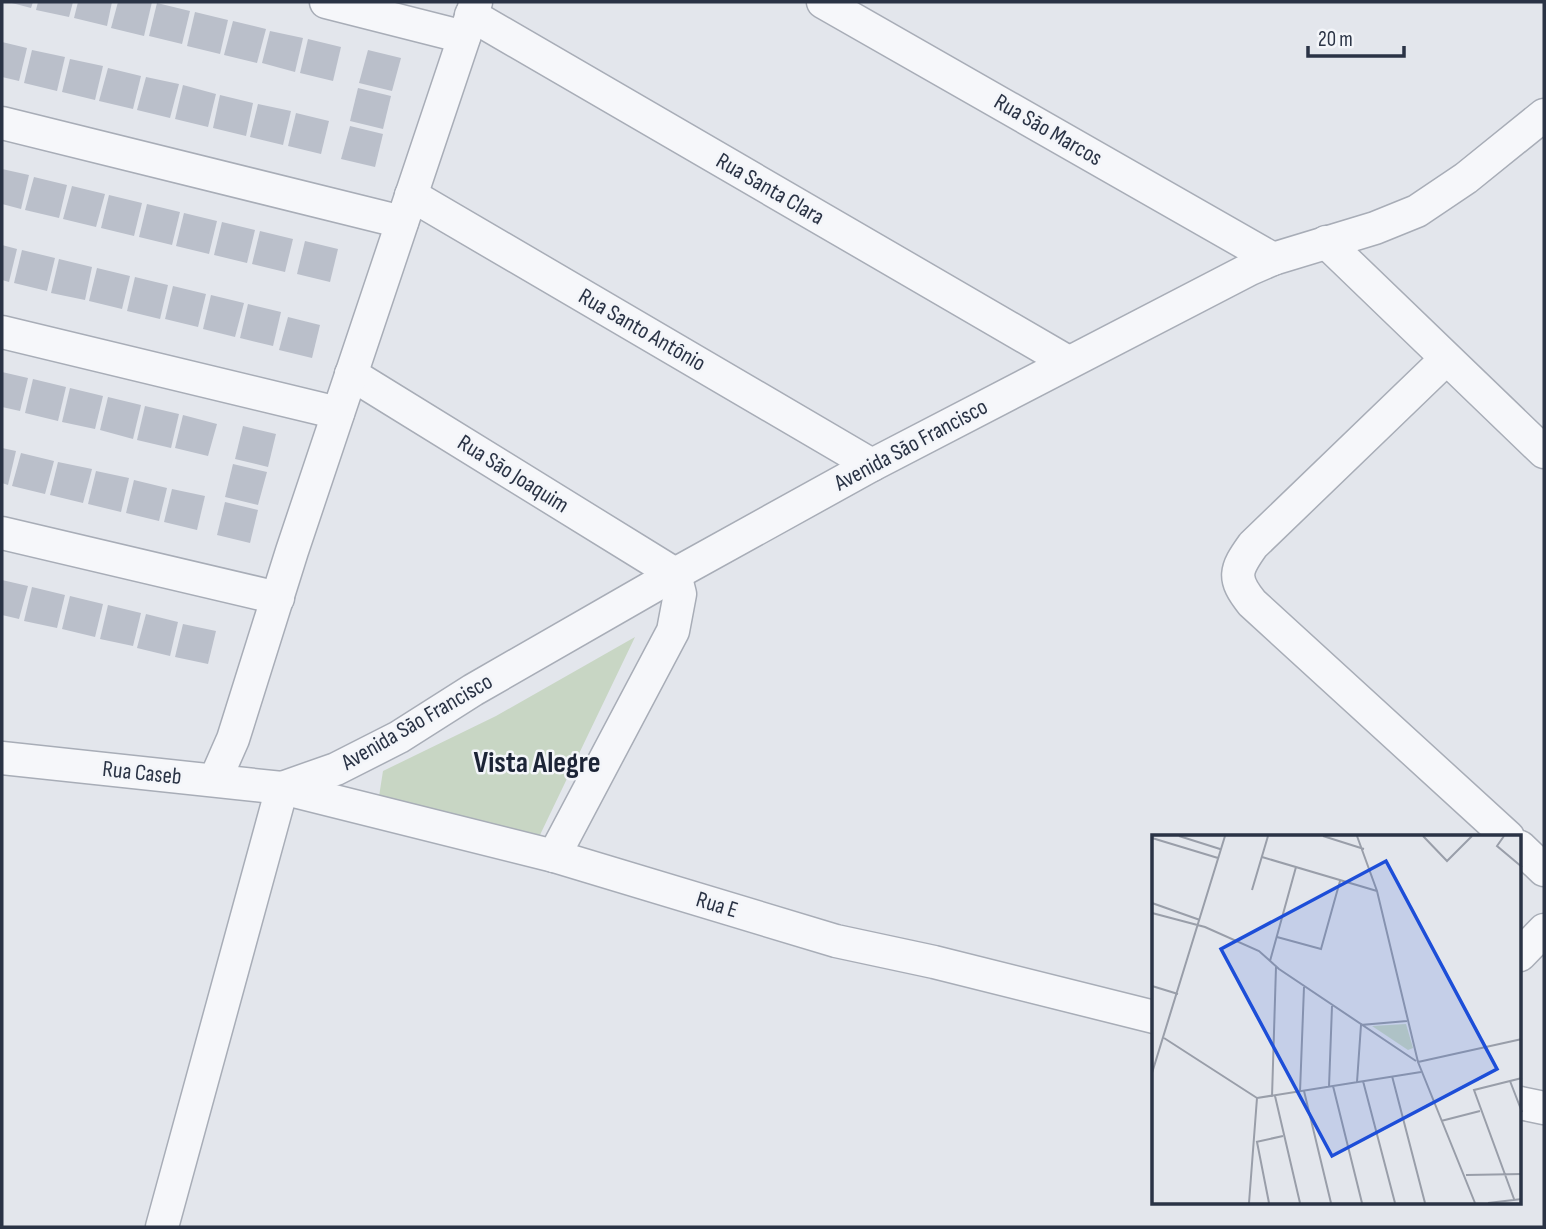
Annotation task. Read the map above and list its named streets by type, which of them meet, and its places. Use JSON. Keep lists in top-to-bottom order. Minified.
{"streets":{"street":["Rua São Marcos","Rua Santa Clara","Rua Santo Antônio","Avenida São Francisco","Rua São Joaquim","Rua Caseb","Rua E"]},"crossings":[["Rua São Marcos","Avenida São Francisco"],["Rua Santa Clara","Avenida São Francisco"],["Rua Santo Antônio","Avenida São Francisco"],["Avenida São Francisco","Rua São Joaquim"],["Avenida São Francisco","Rua Caseb"],["Avenida São Francisco","Rua E"],["Rua Caseb","Rua E"]],"districts":["Vista Alegre"],"scale_bar":"20 m"}
